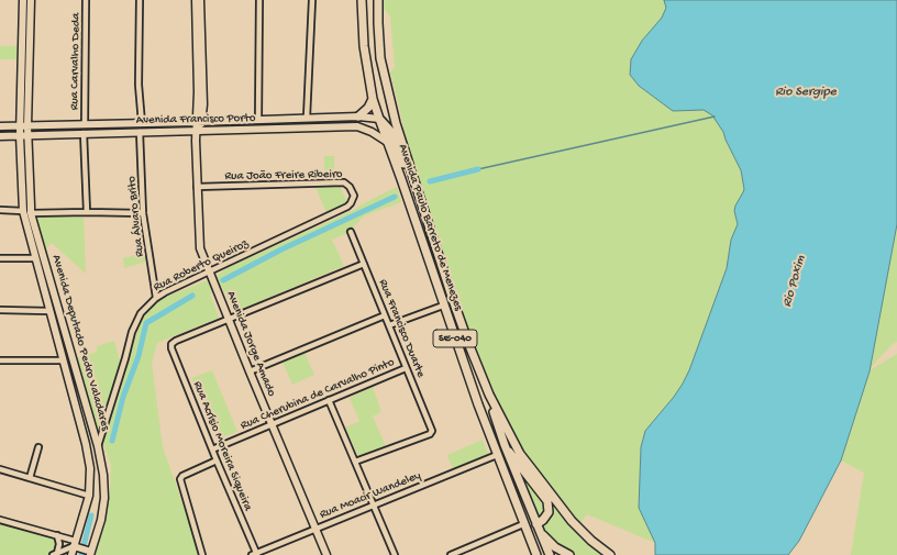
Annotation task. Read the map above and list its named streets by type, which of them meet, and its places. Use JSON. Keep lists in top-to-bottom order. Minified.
{"streets":{"main road":["Avenida Francisco Porto","Avenida Paulo Barreto de Menezes","SE-040","Avenida Deputado Pedro Valadares","Avenida Jorge Amado"],"street":["Rua Carvalho Deda","Rua João Freire Ribeiro","Rua Álvaro Brito","Rua Roberto Queiroz","Rua Francisco Duarte","Rua Cherubina de Carvalho Pinto","Rua Acrísio Moreira Siqueira","Rua Moacir Wandeley"]},"crossings":[["Rua Carvalho Deda","Avenida Francisco Porto"],["Avenida Francisco Porto","Rua Álvaro Brito"],["Avenida Francisco Porto","Avenida Paulo Barreto de Menezes"],["Avenida Francisco Porto","Avenida Deputado Pedro Valadares"],["Avenida Francisco Porto","Avenida Jorge Amado"],["Rua João Freire Ribeiro","Rua Roberto Queiroz"],["Rua João Freire Ribeiro","Avenida Jorge Amado"],["Rua Álvaro Brito","Rua Roberto Queiroz"],["Avenida Paulo Barreto de Menezes","Rua Moacir Wandeley"],["Rua Roberto Queiroz","Avenida Deputado Pedro Valadares"],["Rua Roberto Queiroz","Avenida Jorge Amado"],["Rua Francisco Duarte","Rua Cherubina de Carvalho Pinto"],["Avenida Jorge Amado","Rua Cherubina de Carvalho Pinto"],["Avenida Jorge Amado","Rua Acrísio Moreira Siqueira"],["Avenida Jorge Amado","Rua Moacir Wandeley"],["Rua Cherubina de Carvalho Pinto","Rua Acrísio Moreira Siqueira"],["Rua Acrísio Moreira Siqueira","Rua Moacir Wandeley"]],"water":["Rio Sergipe","Rio Poxim"]}
